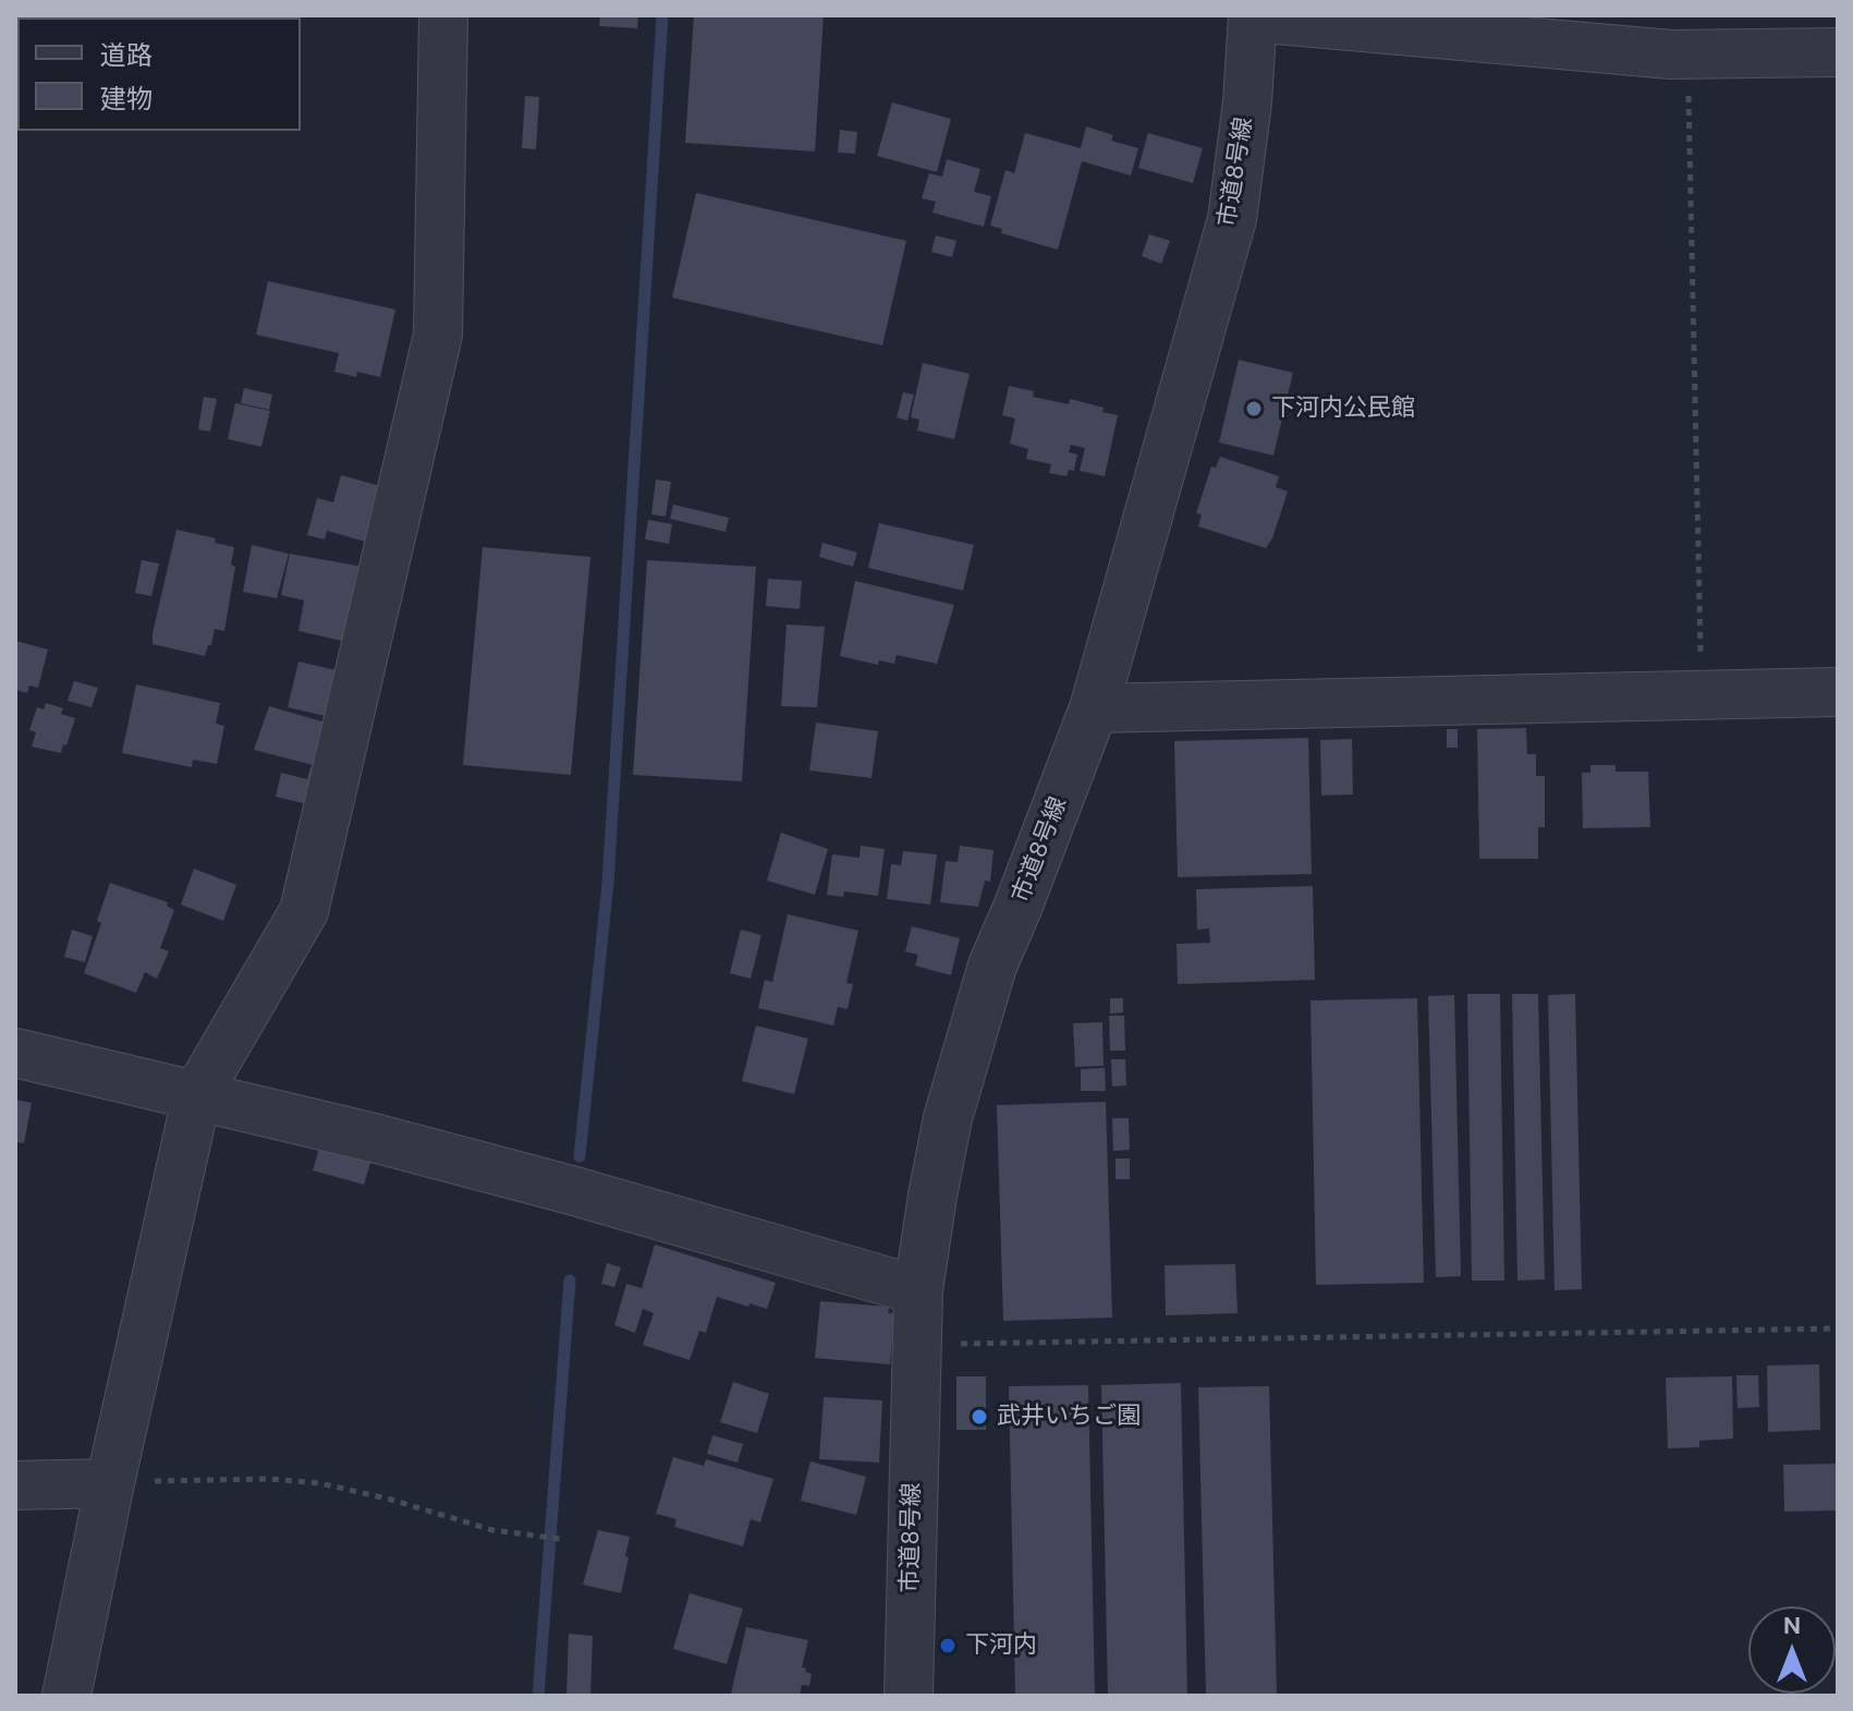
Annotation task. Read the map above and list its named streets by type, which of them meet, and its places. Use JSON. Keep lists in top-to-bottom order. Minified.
{"streets":{"street":["市道8号線"]},"places":["下河内公民館","武井いちご園","下河内"],"legend":["道路","建物"],"north":"top"}
